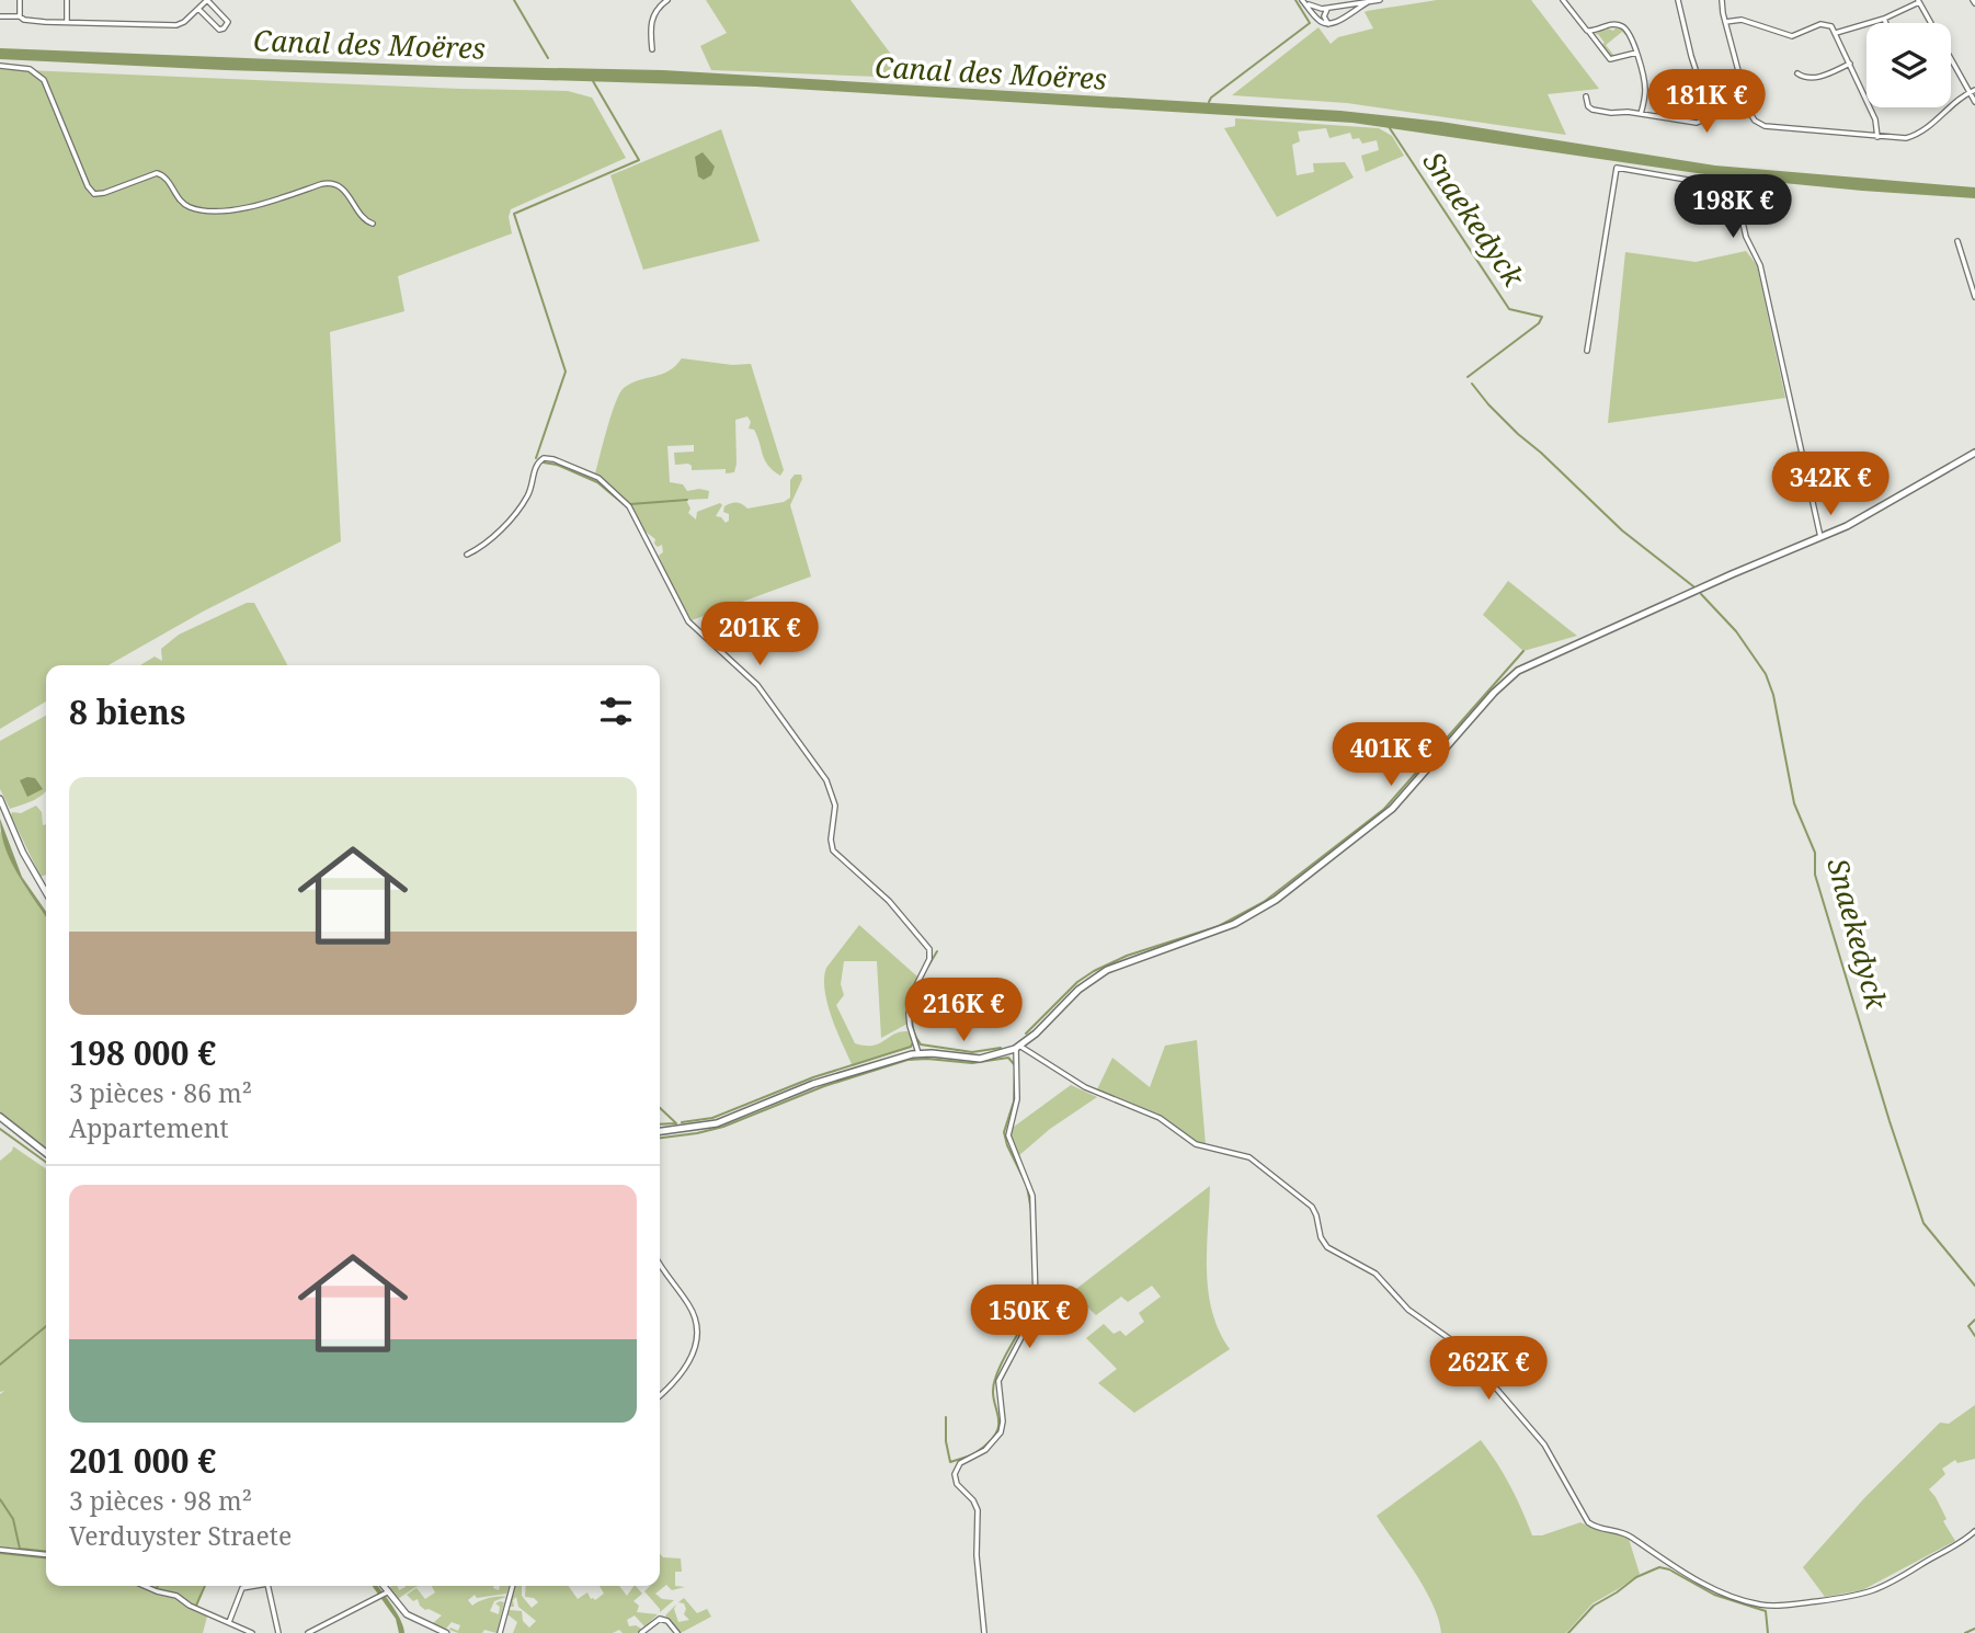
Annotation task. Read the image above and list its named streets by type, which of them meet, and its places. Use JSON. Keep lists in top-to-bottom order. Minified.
{"water":["Canal des Moëres","Snaekedyck"],"page":{"price":["181K €","198K €","342K €","201K €","401K €","216K €","150K €","262K €"],"heading":"8 biens","list":[{"name":"198 000 €","note":"3 pièces · 86 m² · Appartement"},{"name":"201 000 €","note":"3 pièces · 98 m² · Verduyster Straete"}]}}
